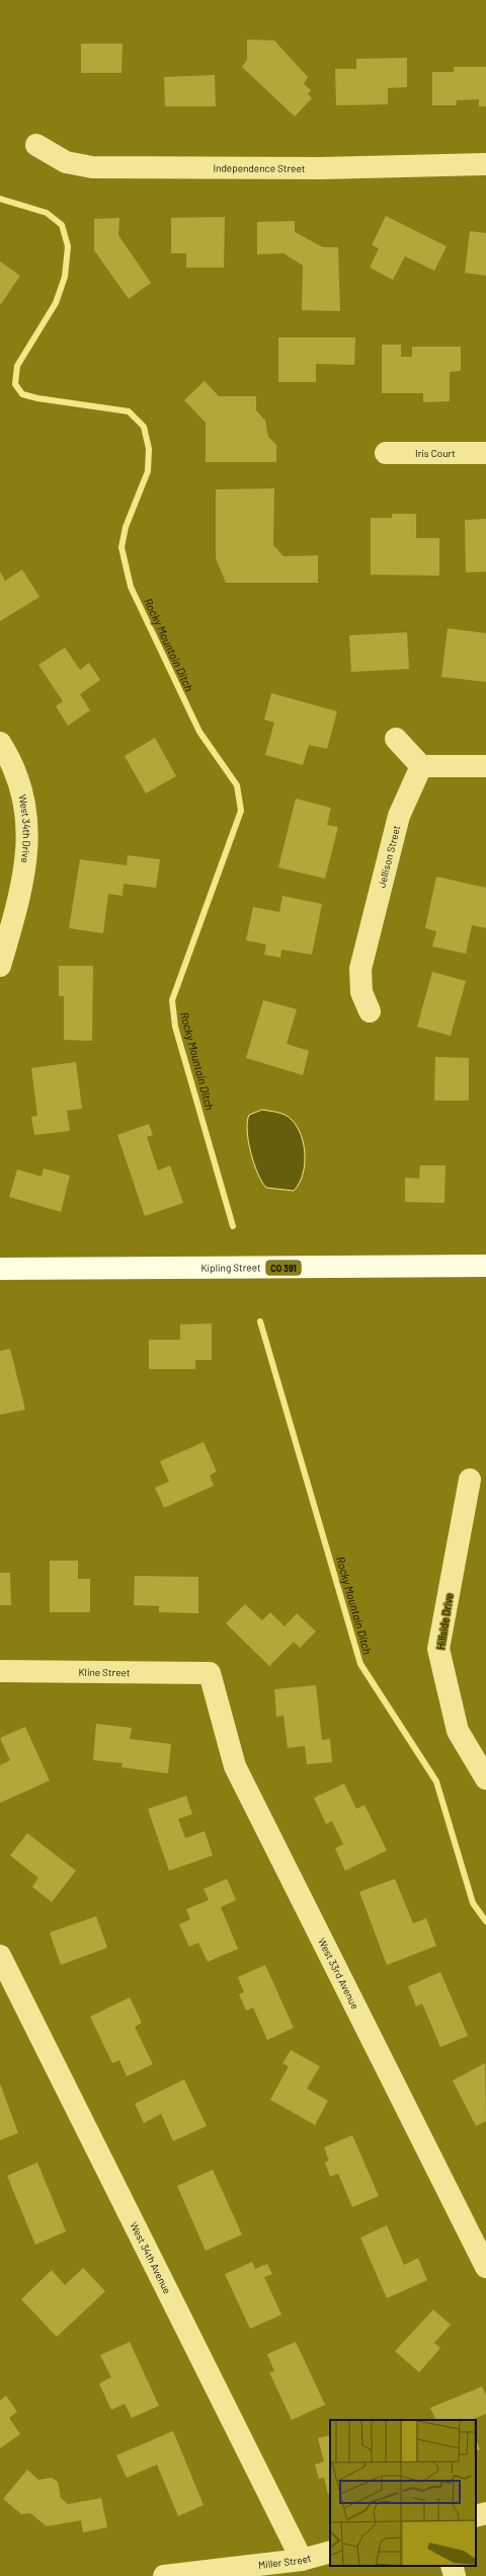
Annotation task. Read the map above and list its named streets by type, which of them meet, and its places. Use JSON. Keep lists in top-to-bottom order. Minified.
{"streets":{"main road":["Kipling Street","CO 391"],"street":["Independence Street","Iris Court","West 34th Drive","Jellison Street","Hillside Drive","Kline Street","West 33rd Avenue","West 34th Avenue","Miller Street"]},"crossings":[["Kline Street","West 33rd Avenue"],["West 34th Avenue","Miller Street"]],"water":["Rocky Mountain Ditch"]}
